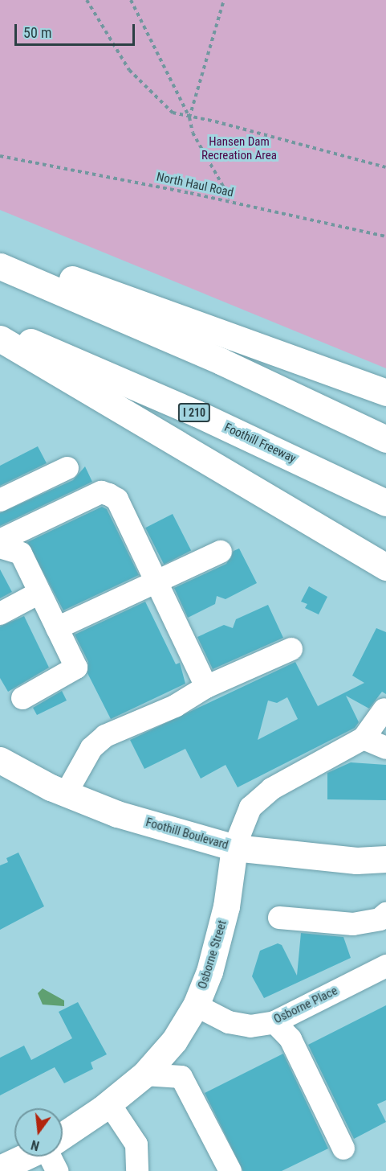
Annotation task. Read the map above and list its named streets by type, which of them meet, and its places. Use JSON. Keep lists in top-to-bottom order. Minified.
{"streets":{"main road":["I 210","Foothill Freeway","Foothill Boulevard","Osborne Street"],"street":["Osborne Place"],"path":["North Haul Road"]},"crossings":[["Foothill Boulevard","Osborne Street"],["Osborne Street","Osborne Place"]],"parks":["Hansen Dam Recreation Area"],"scale_bar":"50 m","north":"bottom"}
